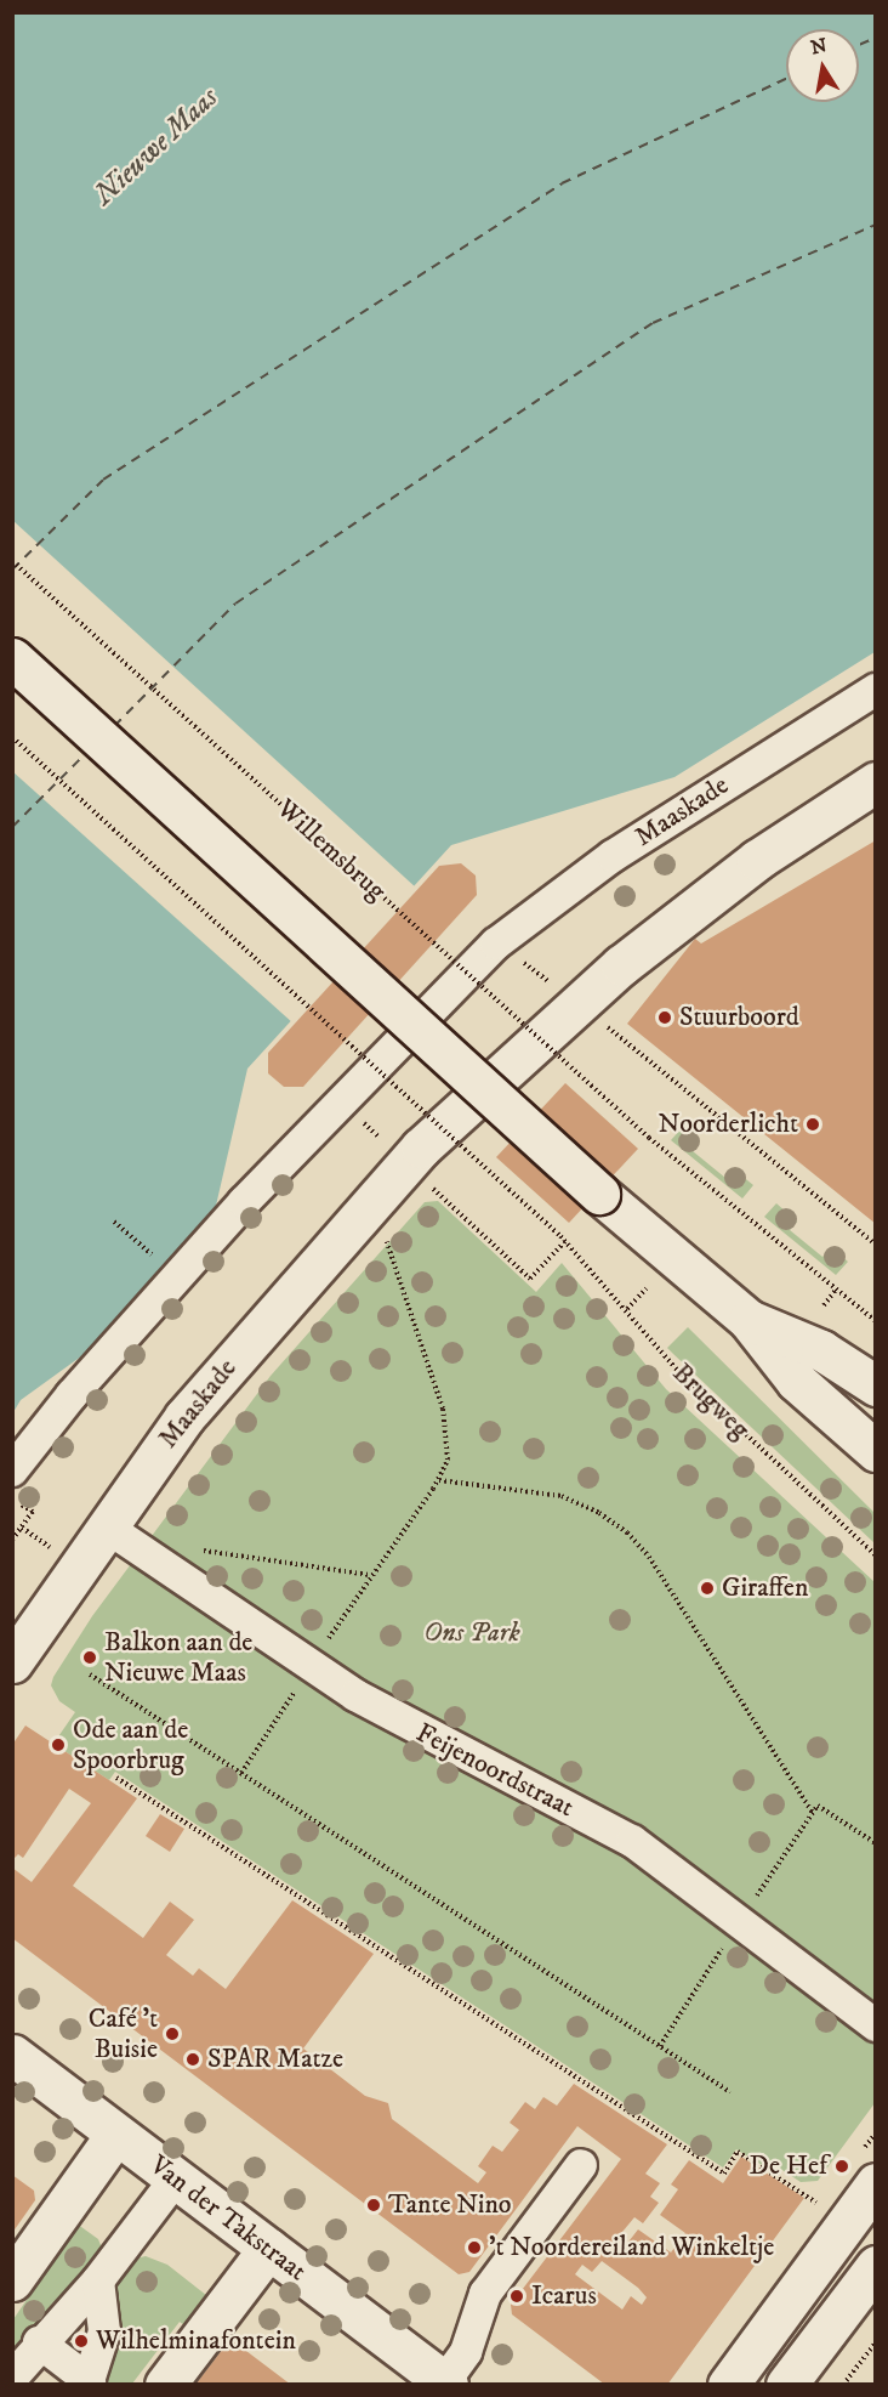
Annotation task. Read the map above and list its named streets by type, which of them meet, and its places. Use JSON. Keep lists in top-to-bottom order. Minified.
{"streets":{"street":["Maaskade","Feijenoordstraat","Van der Takstraat"],"path":["Willemsbrug","Brugweg"]},"crossings":[["Maaskade","Feijenoordstraat"]],"water":["Nieuwe Maas"],"parks":["Ons Park"],"places":["Stuurboord","Noorderlicht","Giraffen","Balkon aan de Nieuwe Maas","Ode aan de Spoorbrug","Café 't Buisie","SPAR Matze","De Hef","Tante Nino","'t Noordereiland Winkeltje","Icarus","Wilhelminafontein"],"north":"top"}
